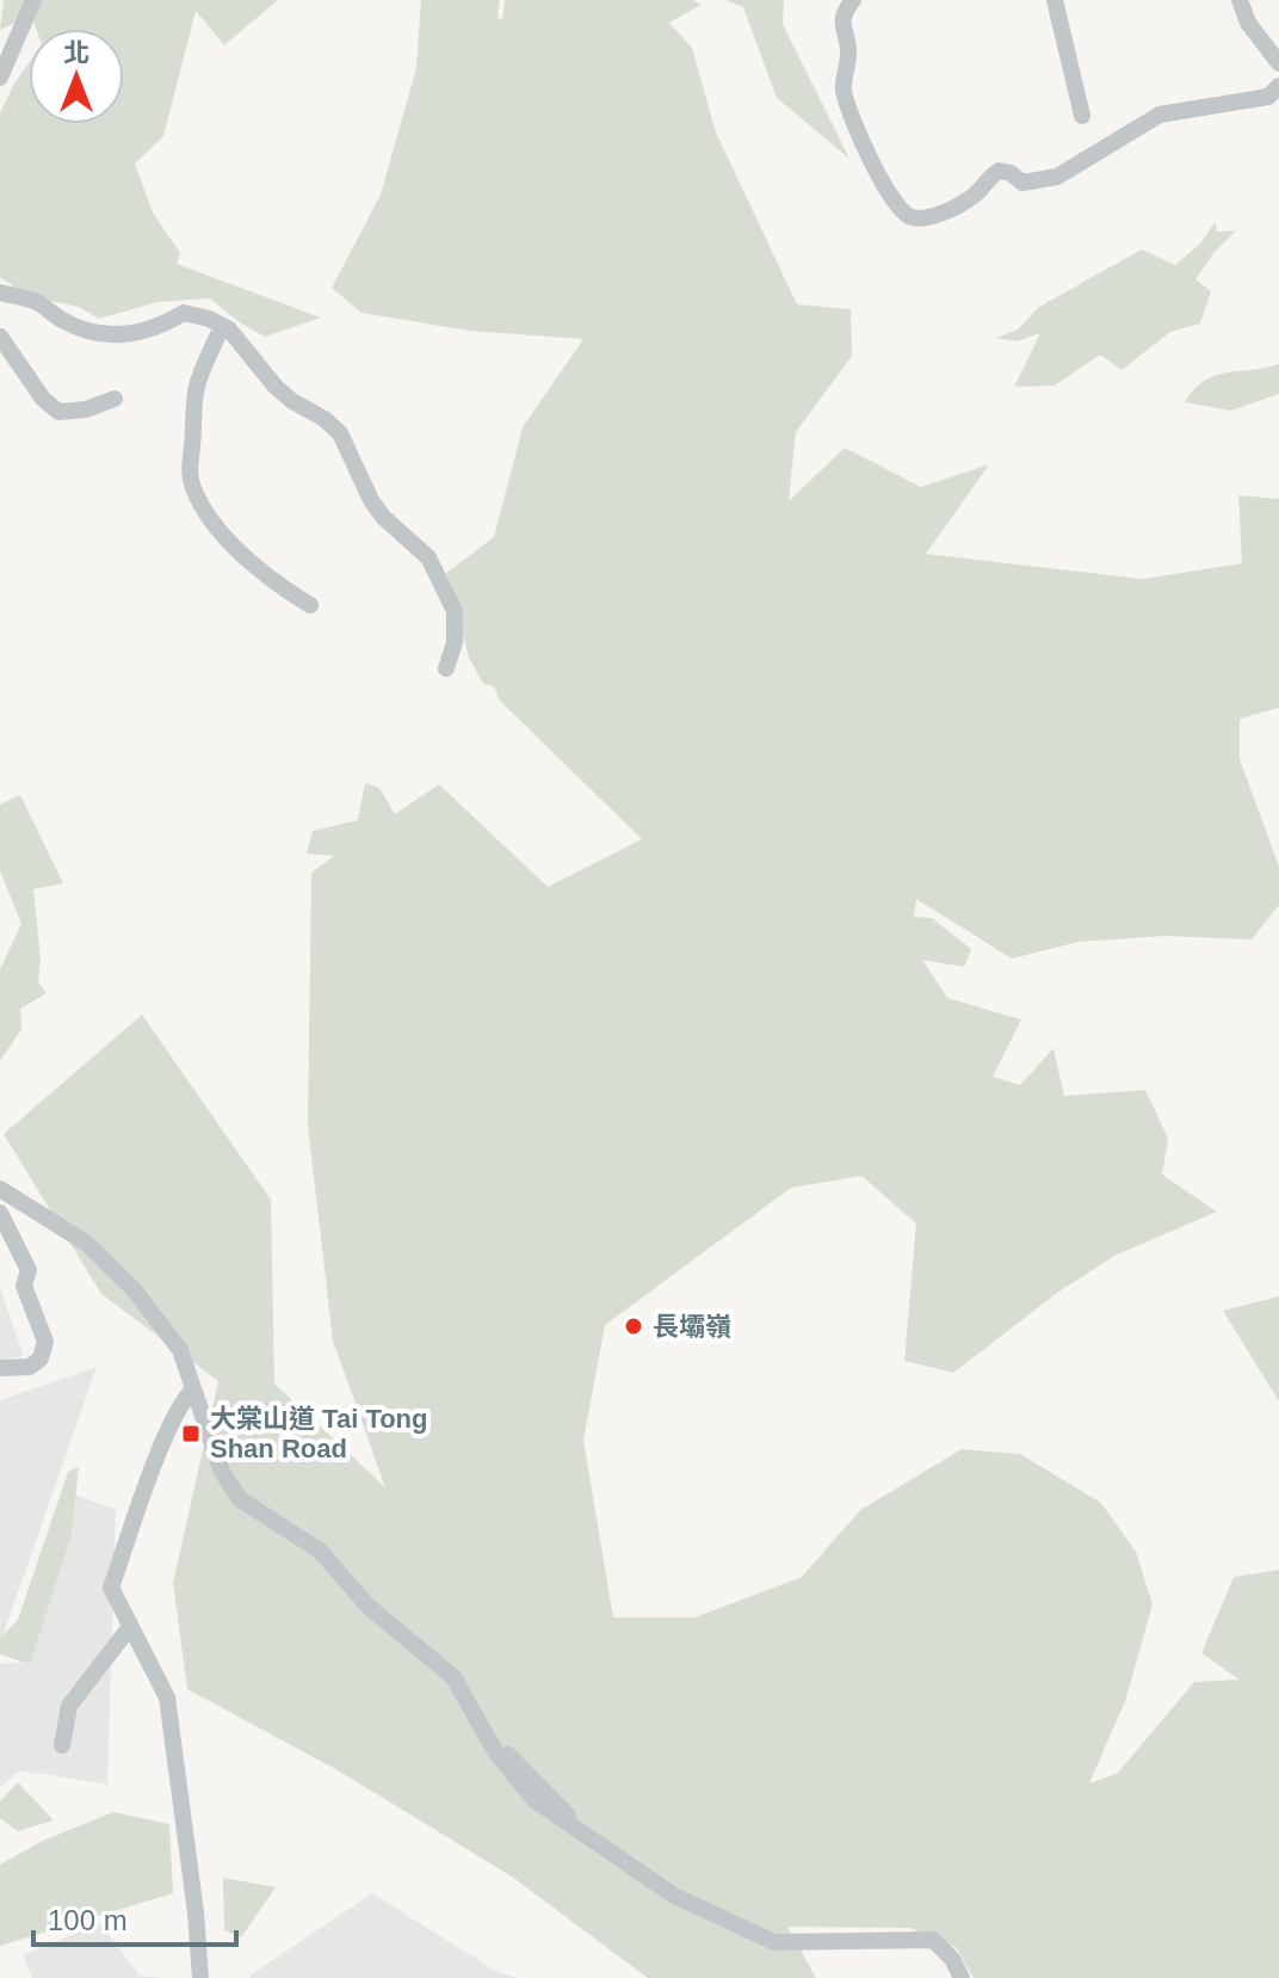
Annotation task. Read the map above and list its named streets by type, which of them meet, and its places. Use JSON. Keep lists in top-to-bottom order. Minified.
{"places":{"other":["長壩嶺"],"transit":["大棠山道 Tai Tong Shan Road"]},"scale_bar":"100 m","north":"top"}
